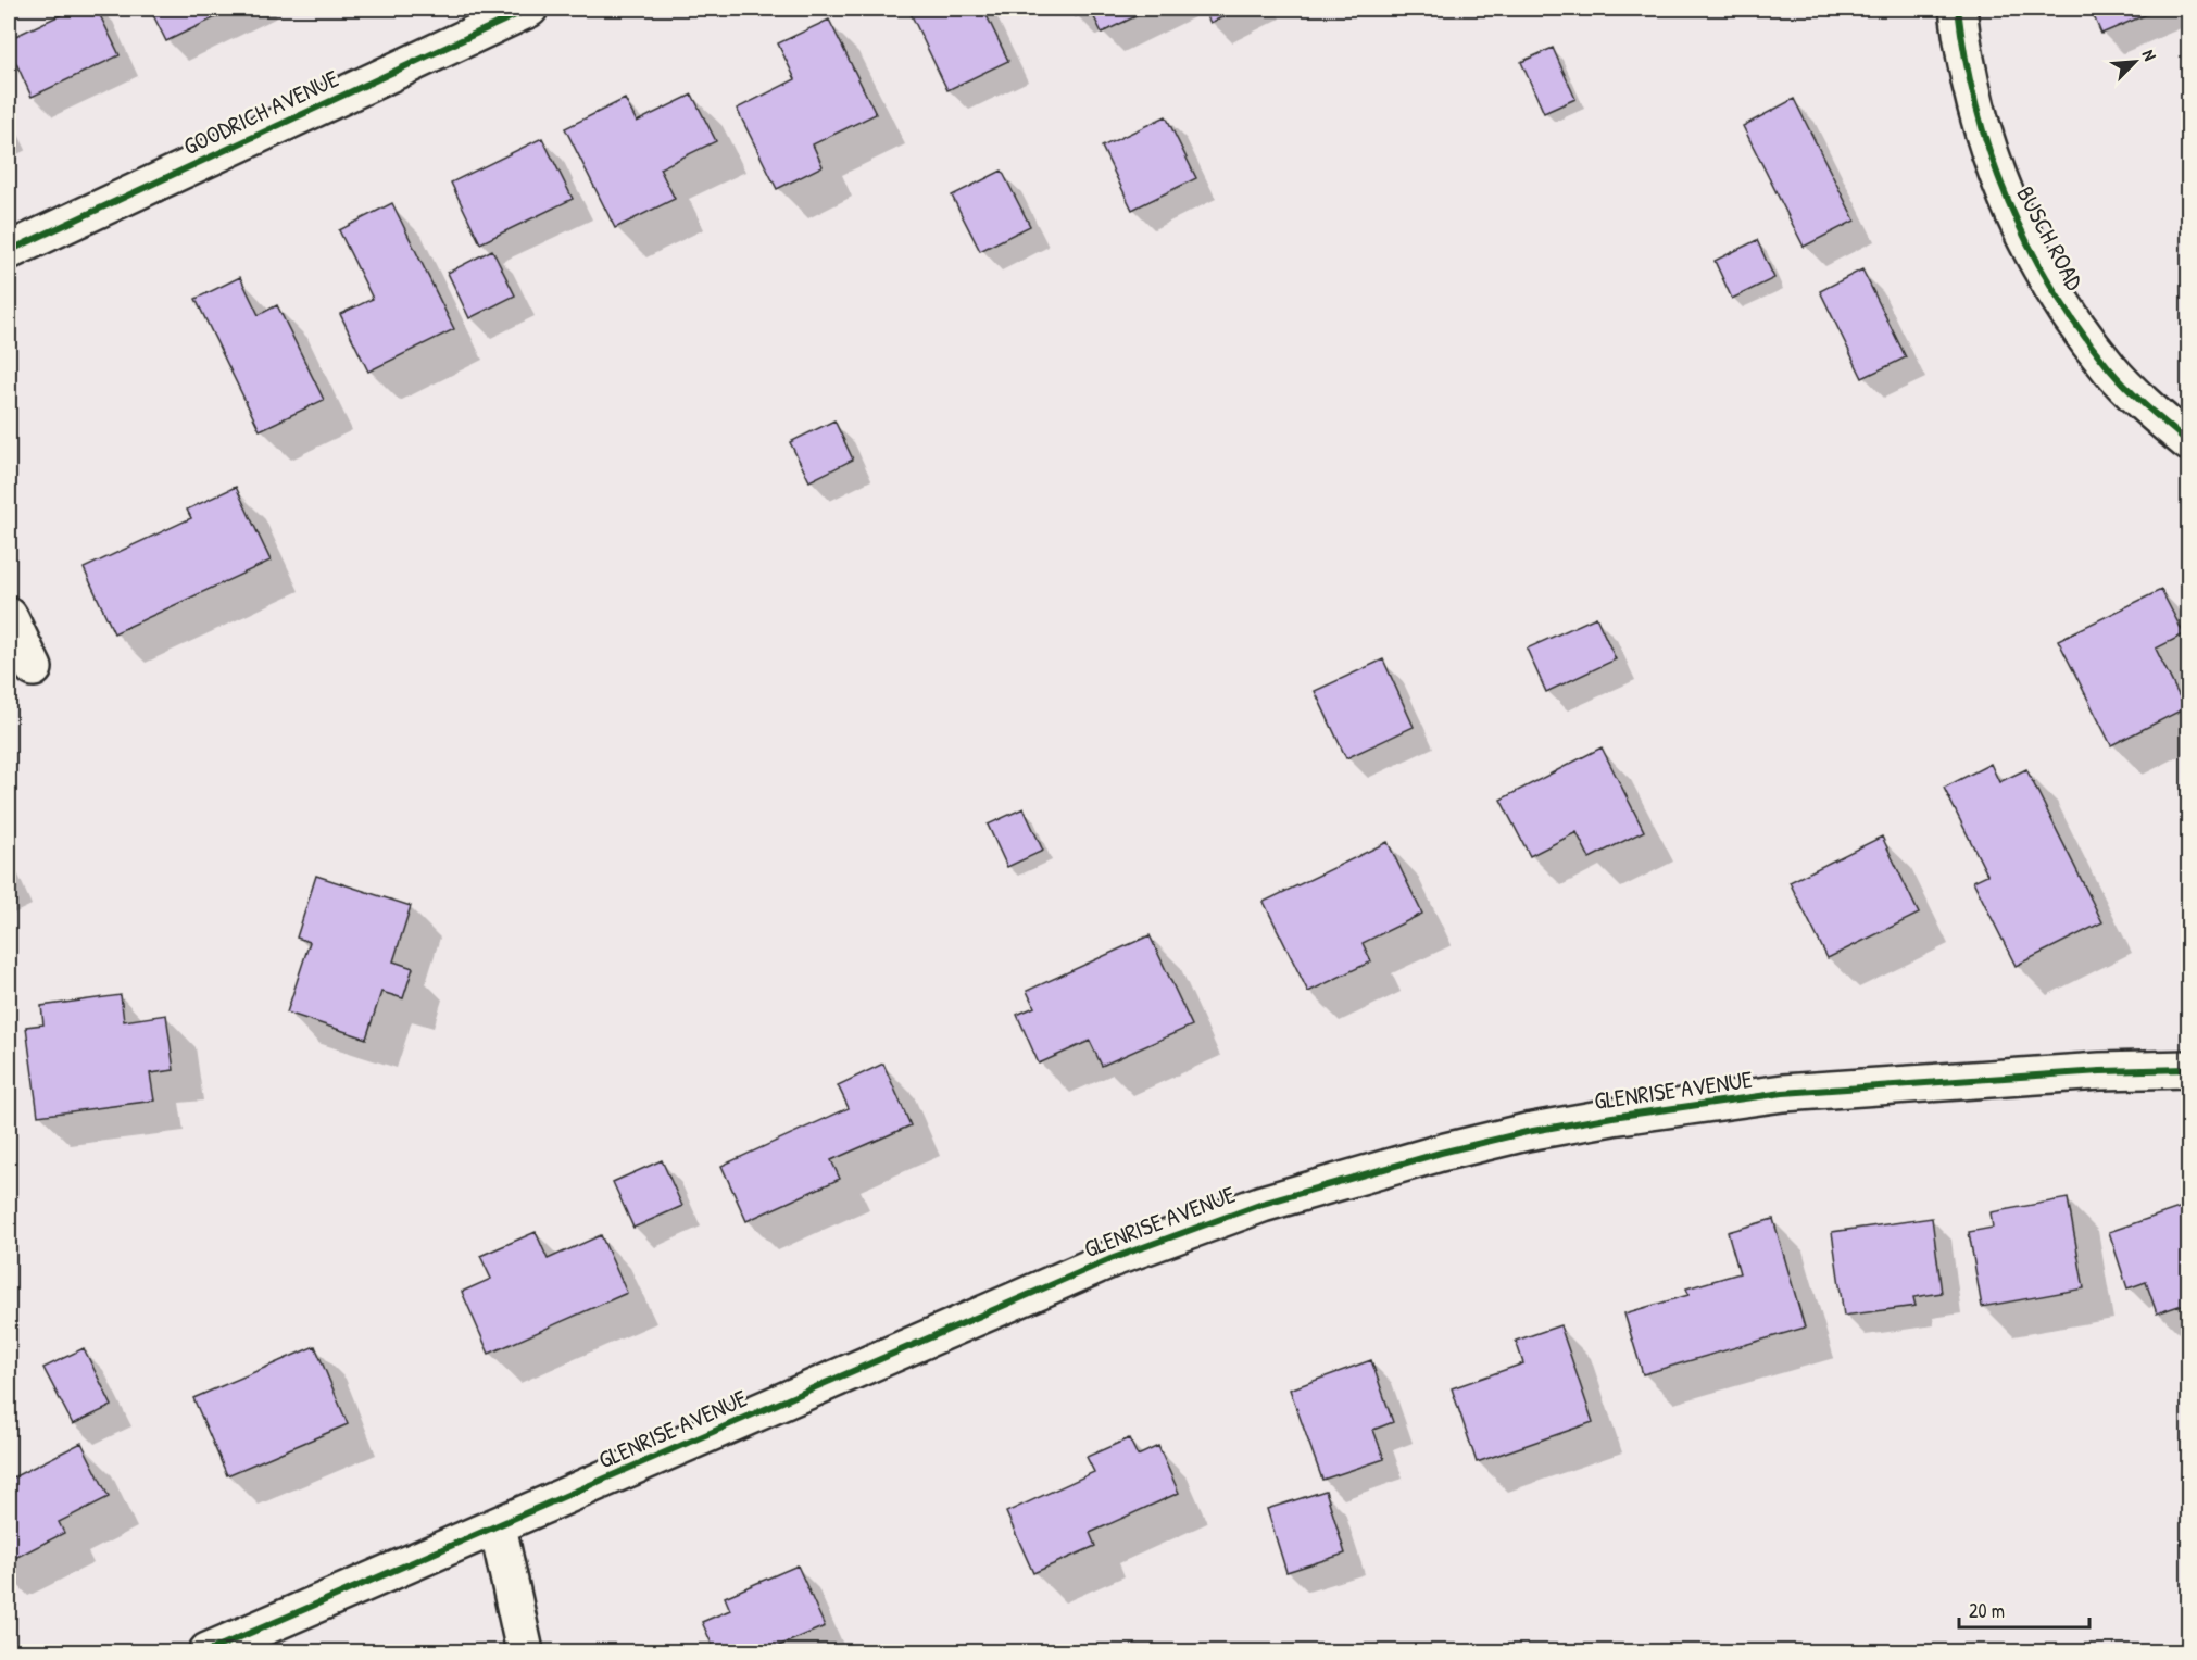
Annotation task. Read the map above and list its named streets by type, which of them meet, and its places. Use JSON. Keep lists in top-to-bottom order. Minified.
{"streets":{"street":["GOODRICH AVENUE","BUSCH ROAD","GLENRISE AVENUE"]},"scale_bar":"20 m","north":"top right"}
